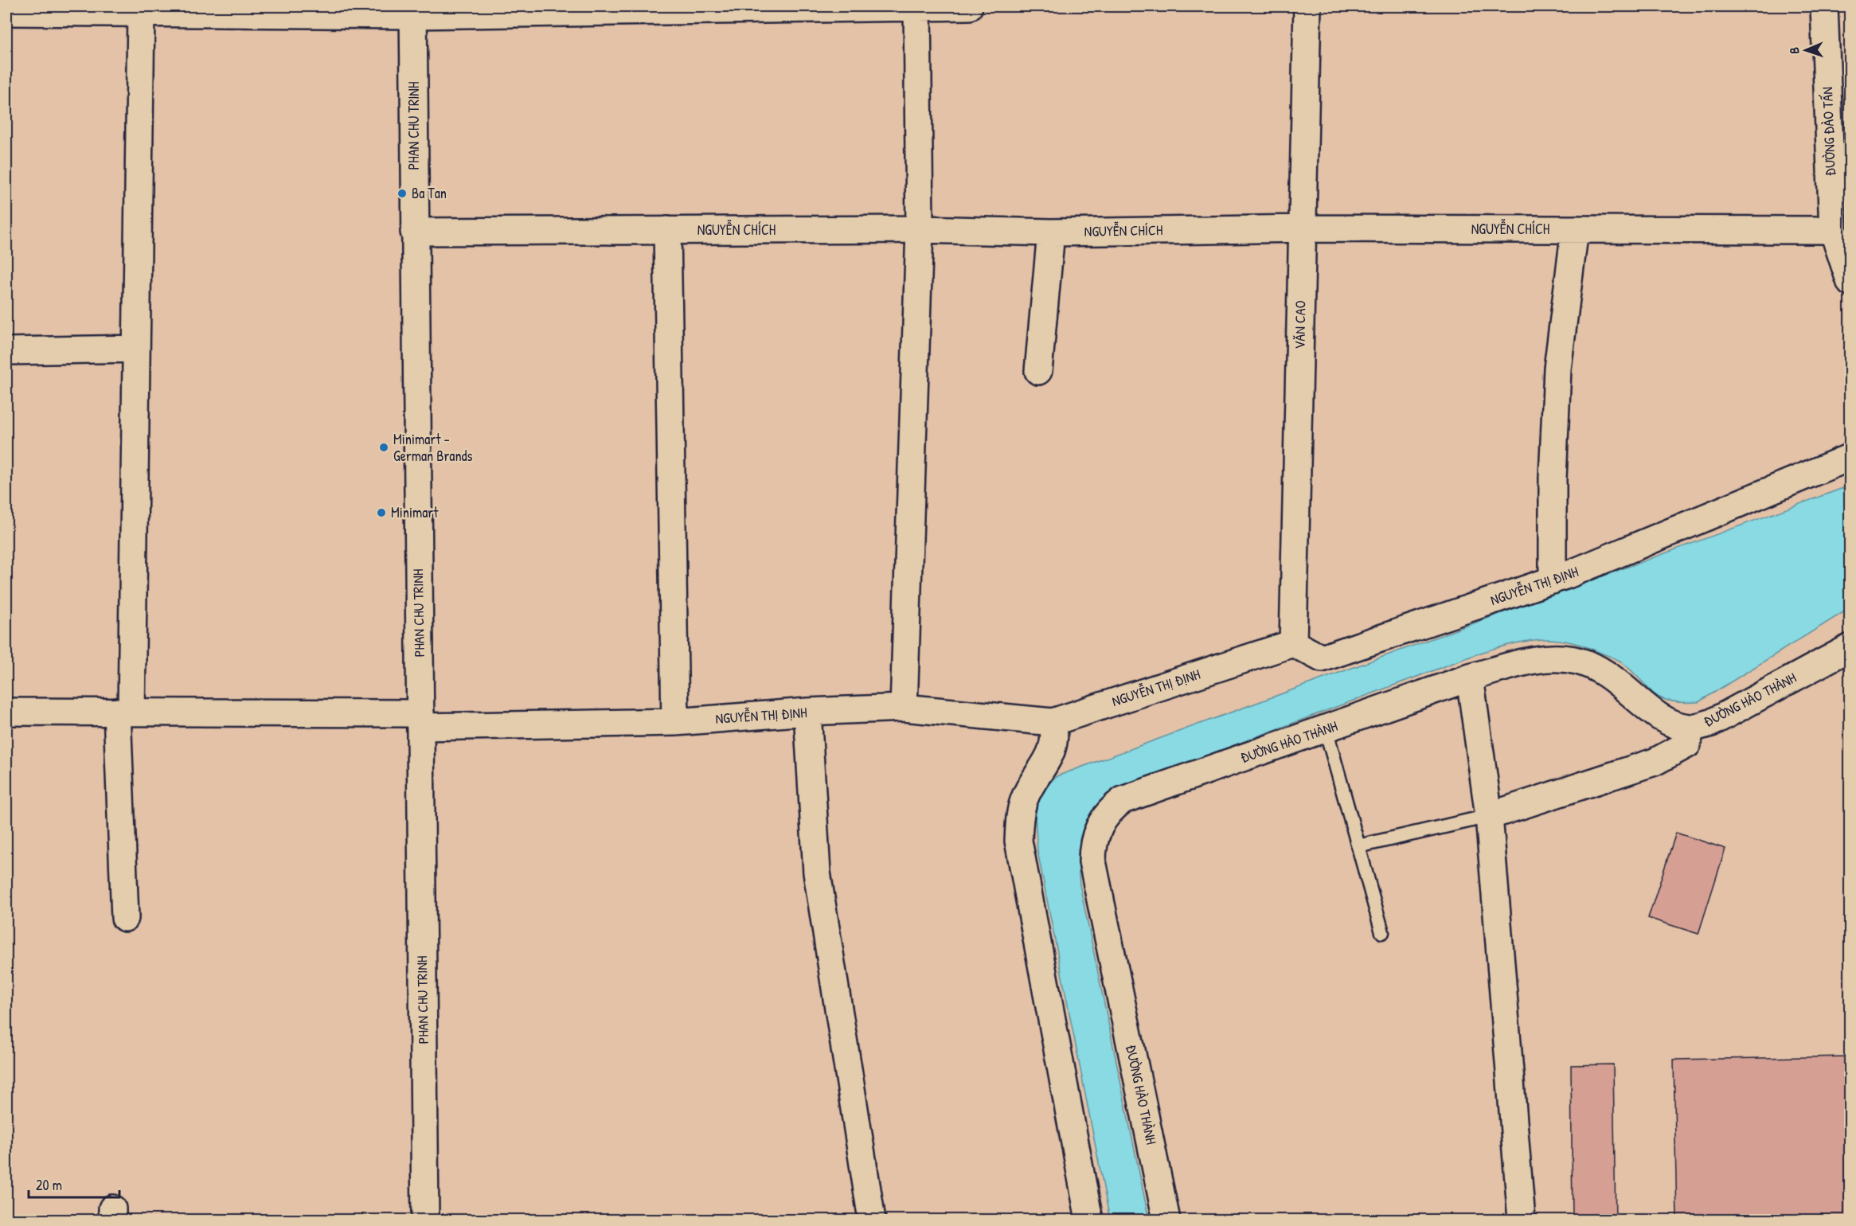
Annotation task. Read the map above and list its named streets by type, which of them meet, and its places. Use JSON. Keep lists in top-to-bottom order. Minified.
{"streets":{"street":["PHAN CHU TRINH","ĐƯỜNG ĐÀO TẤN","NGUYỄN CHÍCH","VĂN CAO","NGUYỄN THỊ ĐỊNH","ĐƯỜNG HÀO THÀNH"]},"crossings":[["PHAN CHU TRINH","NGUYỄN CHÍCH"],["PHAN CHU TRINH","NGUYỄN THỊ ĐỊNH"],["ĐƯỜNG ĐÀO TẤN","NGUYỄN CHÍCH"],["NGUYỄN CHÍCH","VĂN CAO"],["VĂN CAO","NGUYỄN THỊ ĐỊNH"]],"places":["Ba Tan","Minimart - German Brands","Minimart"],"scale_bar":"20 m","north":"left"}
